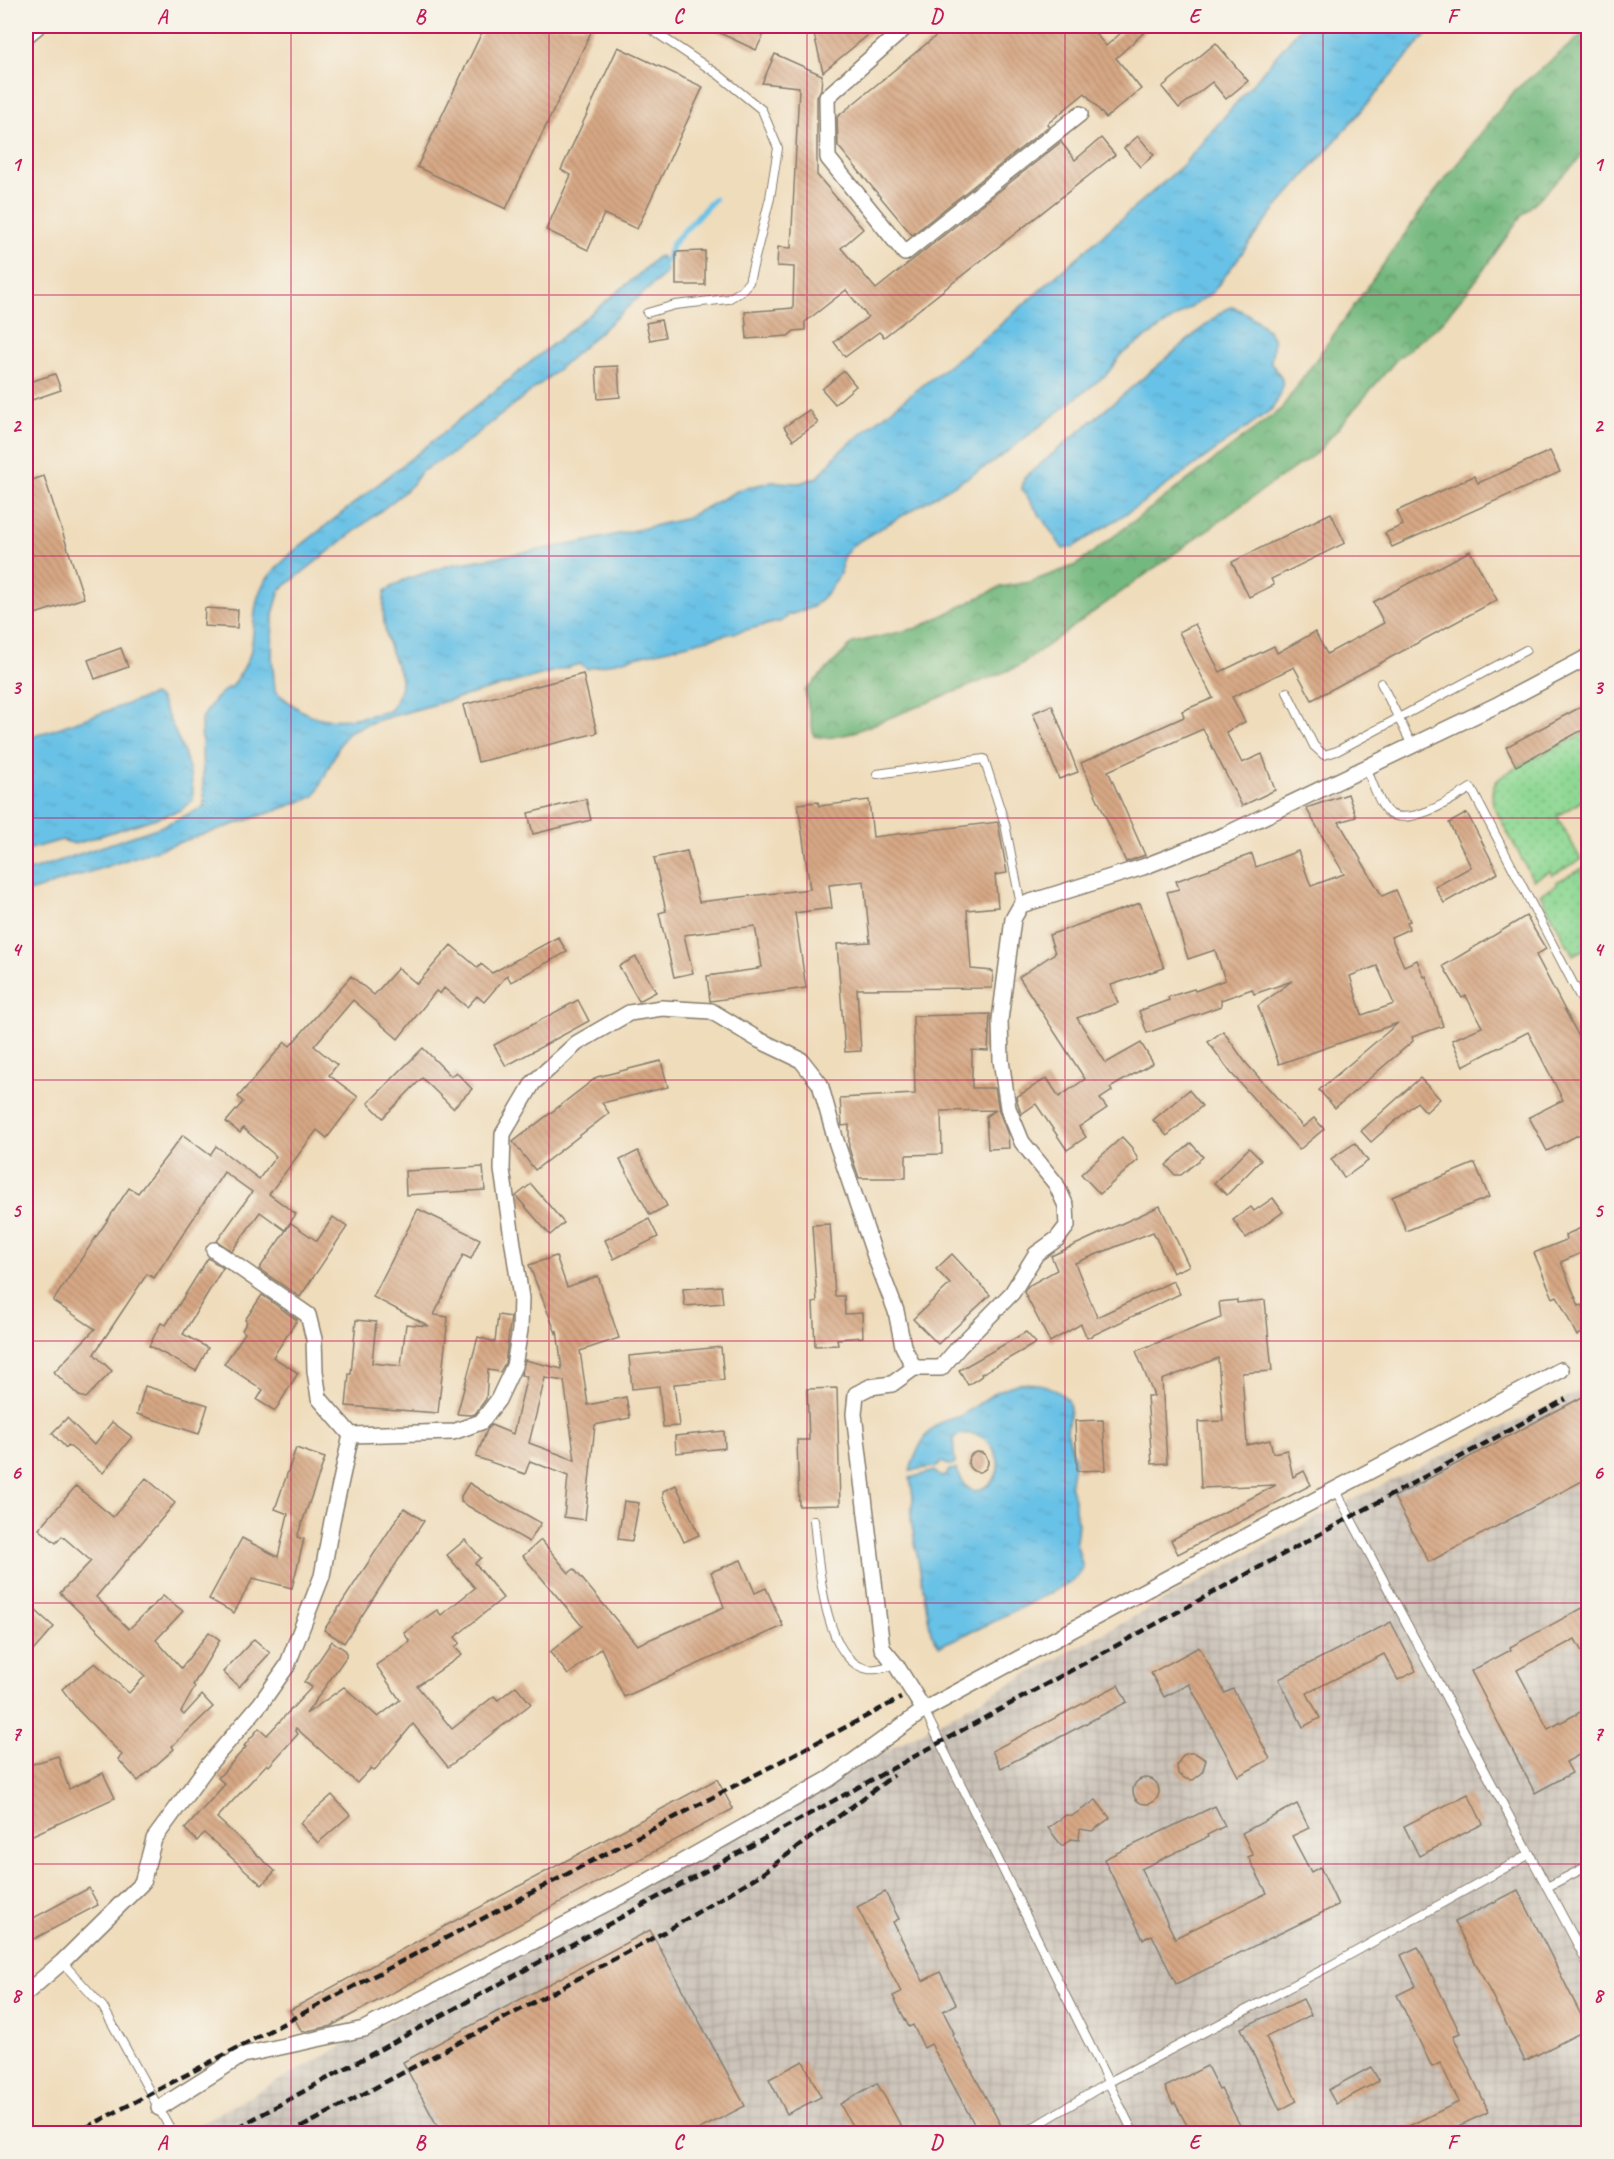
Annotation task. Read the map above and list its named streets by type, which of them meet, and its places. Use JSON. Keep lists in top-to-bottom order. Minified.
{"grid":{"columns":["A","B","C","D","E","F"],"rows":["1","2","3","4","5","6","7","8"]}}
